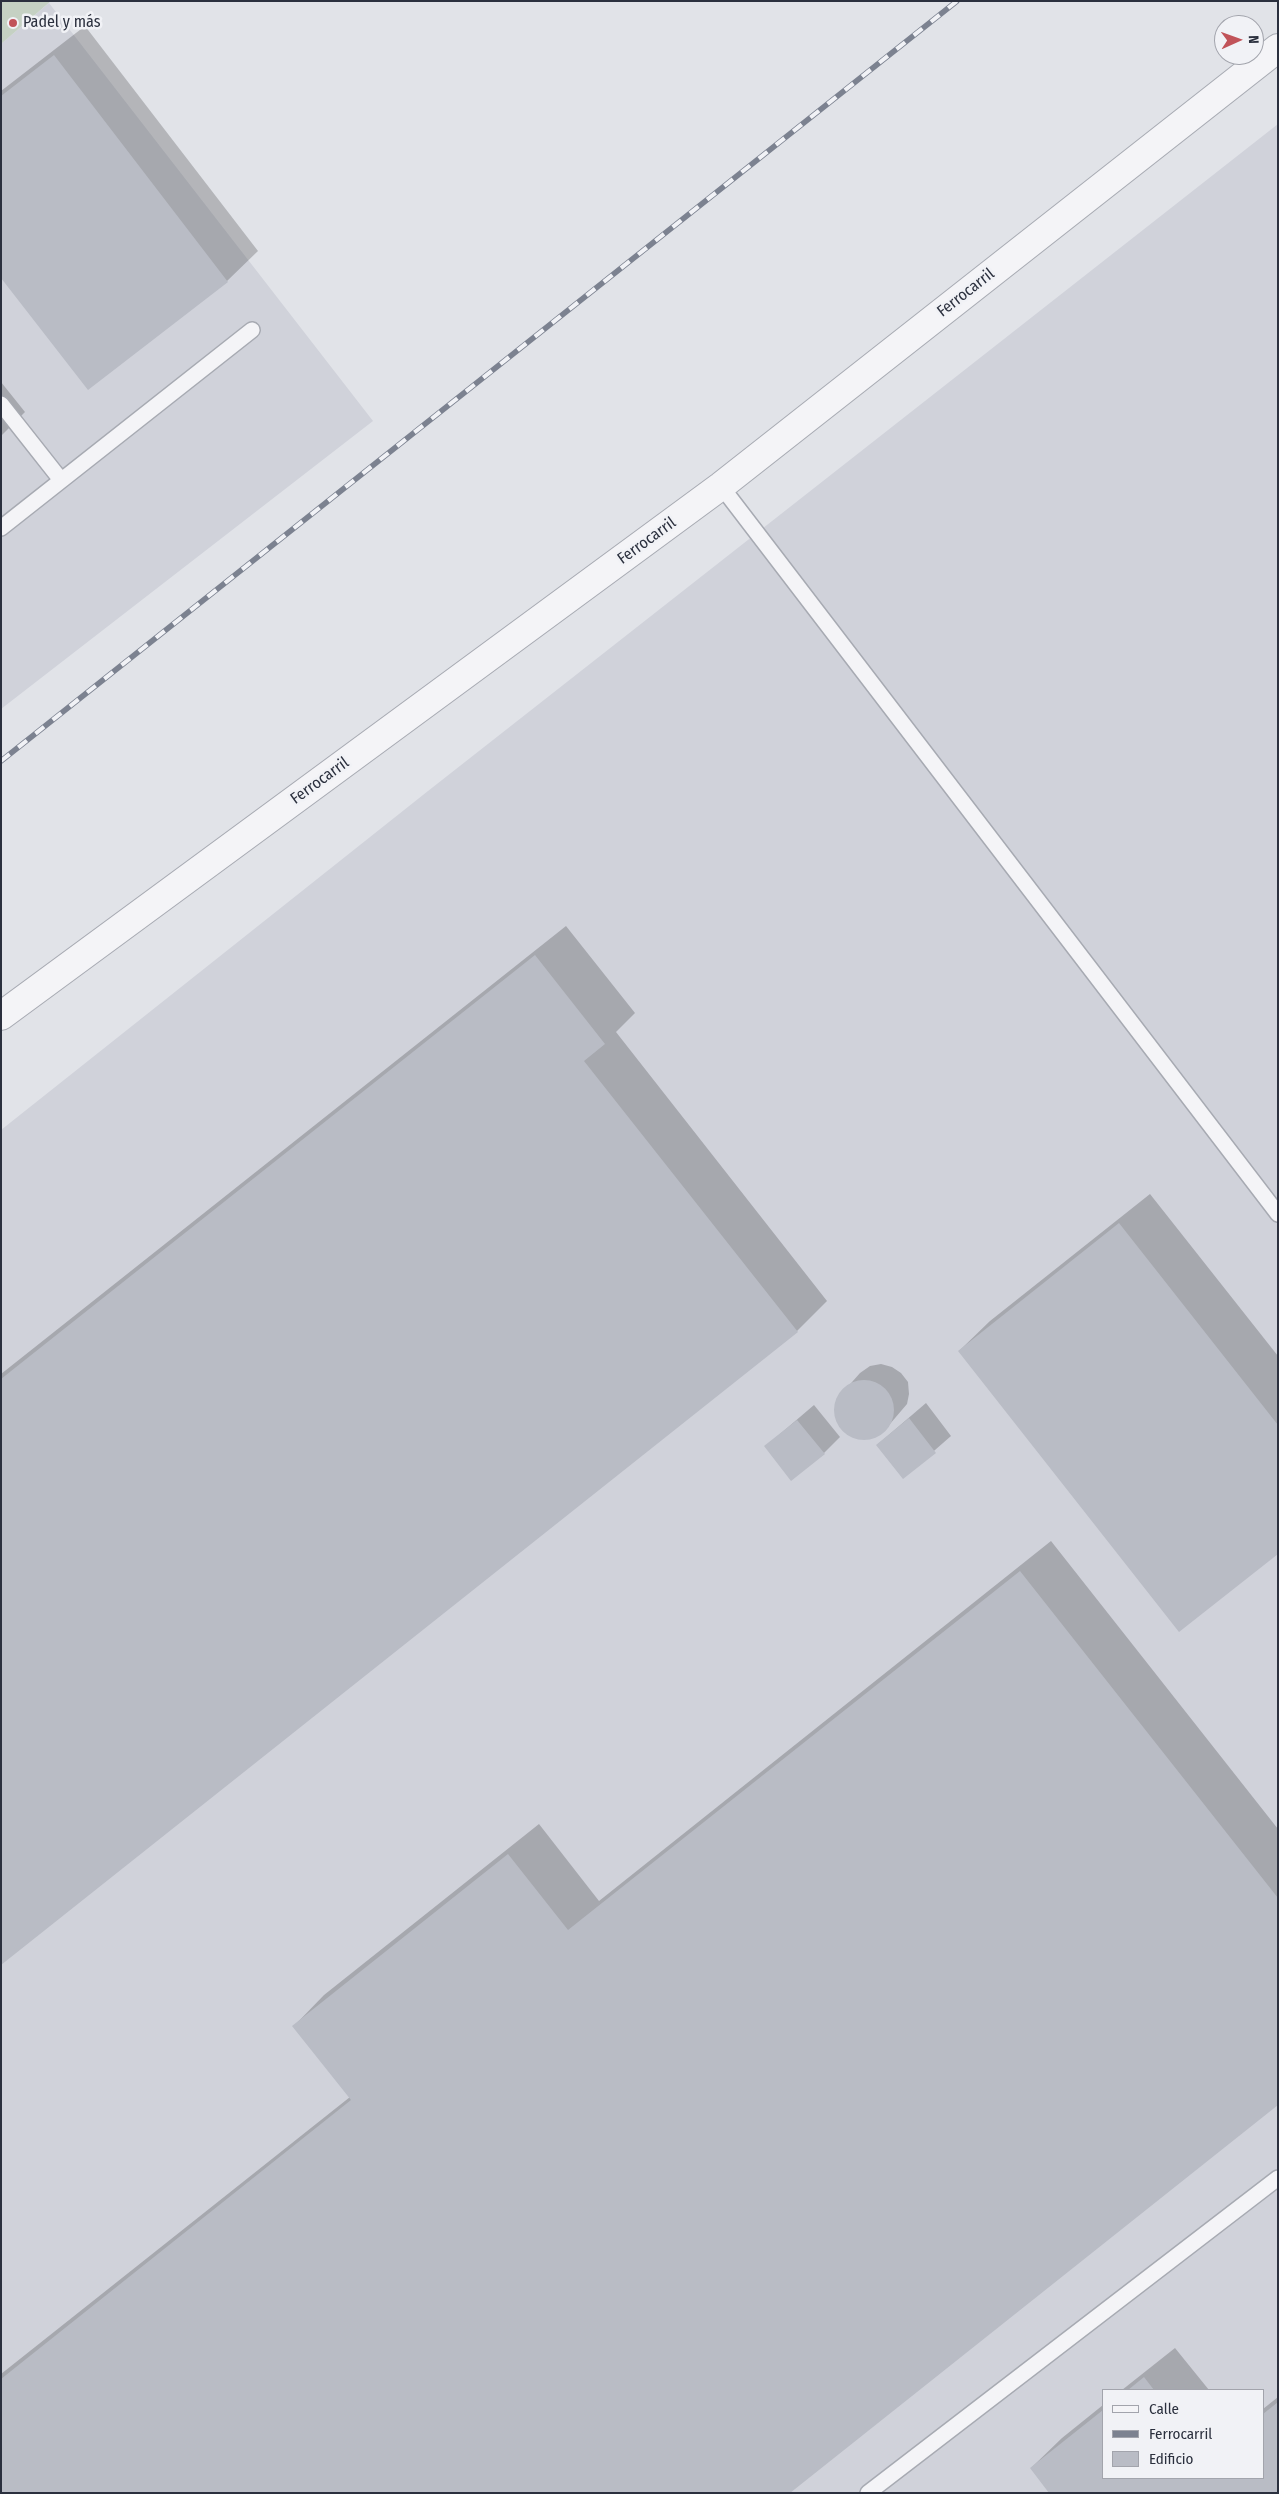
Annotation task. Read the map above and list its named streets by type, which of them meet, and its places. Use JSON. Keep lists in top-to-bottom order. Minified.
{"streets":{"street":["Ferrocarril"]},"places":["Padel y más"],"legend":["Calle","Ferrocarril","Edificio"],"north":"right"}
